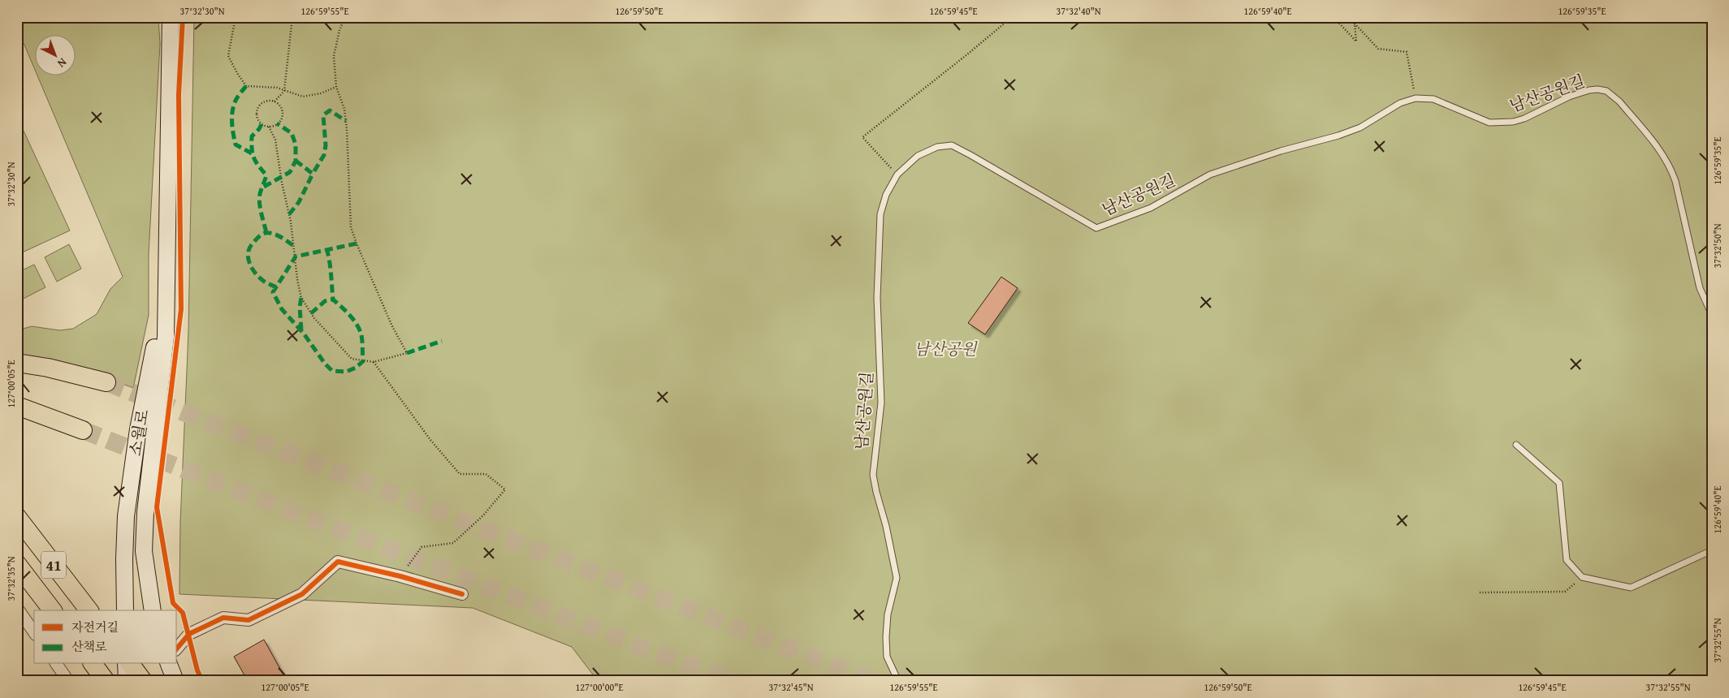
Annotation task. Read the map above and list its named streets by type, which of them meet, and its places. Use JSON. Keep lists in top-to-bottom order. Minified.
{"streets":{"main road":["소월로","41"],"lane":["남산공원길"]},"parks":["남산공원"],"legend":["자전거길","산책로"],"north":"bottom right","coordinates":["37°32'30\"N","126°59'55\"E","126°59'50\"E","126°59'45\"E","37°32'40\"N","126°59'40\"E","126°59'35\"E","37°32'50\"N","127°00'05\"E","37°32'35\"N","37°32'55\"N","127°00'00\"E","37°32'45\"N"]}
